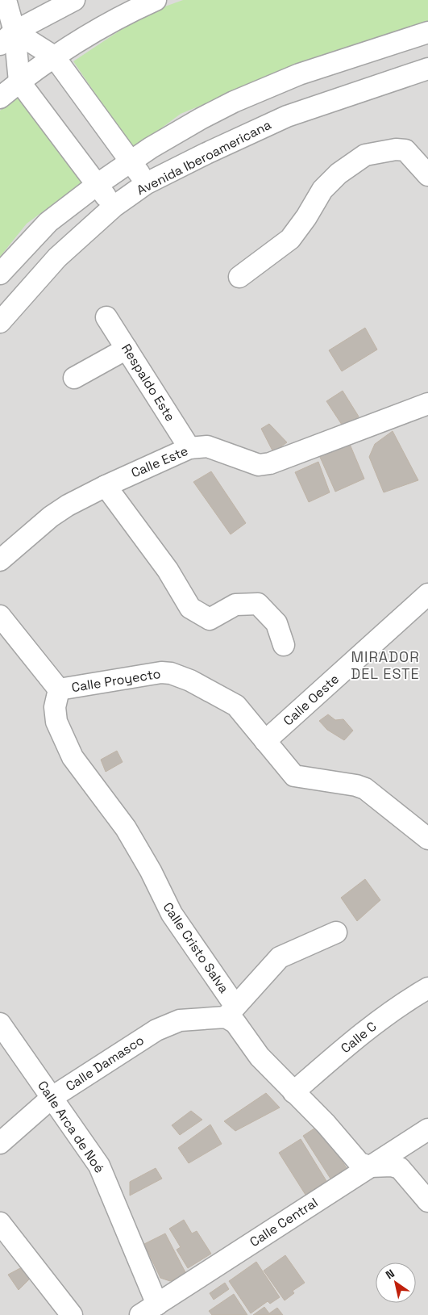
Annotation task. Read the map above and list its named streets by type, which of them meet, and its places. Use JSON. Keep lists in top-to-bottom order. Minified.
{"streets":{"street":["Avenida Iberoamericana","Respaldo Este","Calle Este","Calle Proyecto","Calle Oeste","Calle Cristo Salva","Calle C","Calle Damasco","Calle Arca de Noé","Calle Central"]},"crossings":[["Respaldo Este","Calle Este"],["Calle Proyecto","Calle Oeste"],["Calle Proyecto","Calle Cristo Salva"],["Calle Cristo Salva","Calle C"],["Calle Cristo Salva","Calle Damasco"],["Calle Cristo Salva","Calle Central"],["Calle Damasco","Calle Arca de Noé"],["Calle Arca de Noé","Calle Central"]],"districts":["MIRADOR DEL ESTE"],"north":"top left"}
